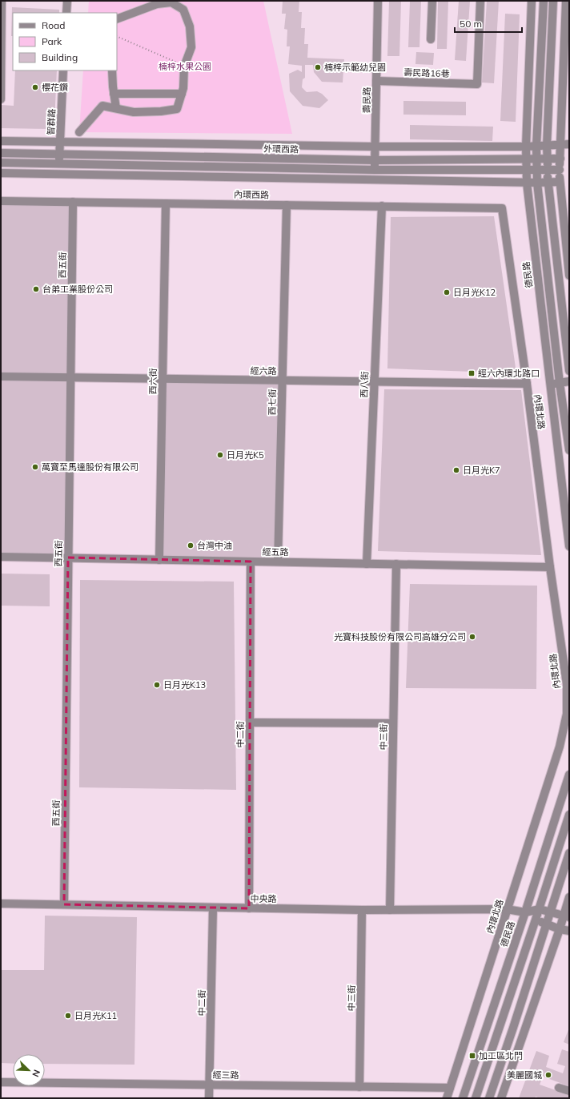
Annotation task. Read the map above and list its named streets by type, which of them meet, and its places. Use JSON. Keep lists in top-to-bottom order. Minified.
{"streets":{"street":["壽民路16巷","壽民路","智群路","外環西路","內環西路","西五街","德民路","經六路","西六街","西八街","西七街","內環北路","經五路","中二街","中三街","中央路","經三路"]},"crossings":[["壽民路16巷","壽民路"],["壽民路","外環西路"],["智群路","外環西路"],["外環西路","德民路"],["內環西路","西五街"],["內環西路","西六街"],["內環西路","西八街"],["內環西路","西七街"],["內環西路","內環北路"],["西五街","經六路"],["西五街","經五路"],["西五街","中央路"],["德民路","中央路"],["經六路","西六街"],["經六路","西八街"],["經六路","西七街"],["經六路","內環北路"],["西六街","經五路"],["西八街","經五路"],["西七街","經五路"],["內環北路","經五路"],["內環北路","中央路"],["內環北路","經三路"],["經五路","中二街"],["經五路","中三街"],["中二街","中央路"],["中二街","經三路"],["中三街","中央路"],["中三街","經三路"]],"parks":["楠梓水果公園"],"places":{"other":["楠梓示範幼兒園","櫻花鑽","台弟工業股份公司","日月光K12","日月光K5","萬寶至馬達股份有限公司","日月光K7","台灣中油","光寶科技股份有限公司高雄分公司","日月光K13","日月光K11","美麗國城"],"transit":["經六內環北路口","加工區北門"]},"legend":["Road","Park","Building"],"scale_bar":"50 m","north":"bottom right"}
